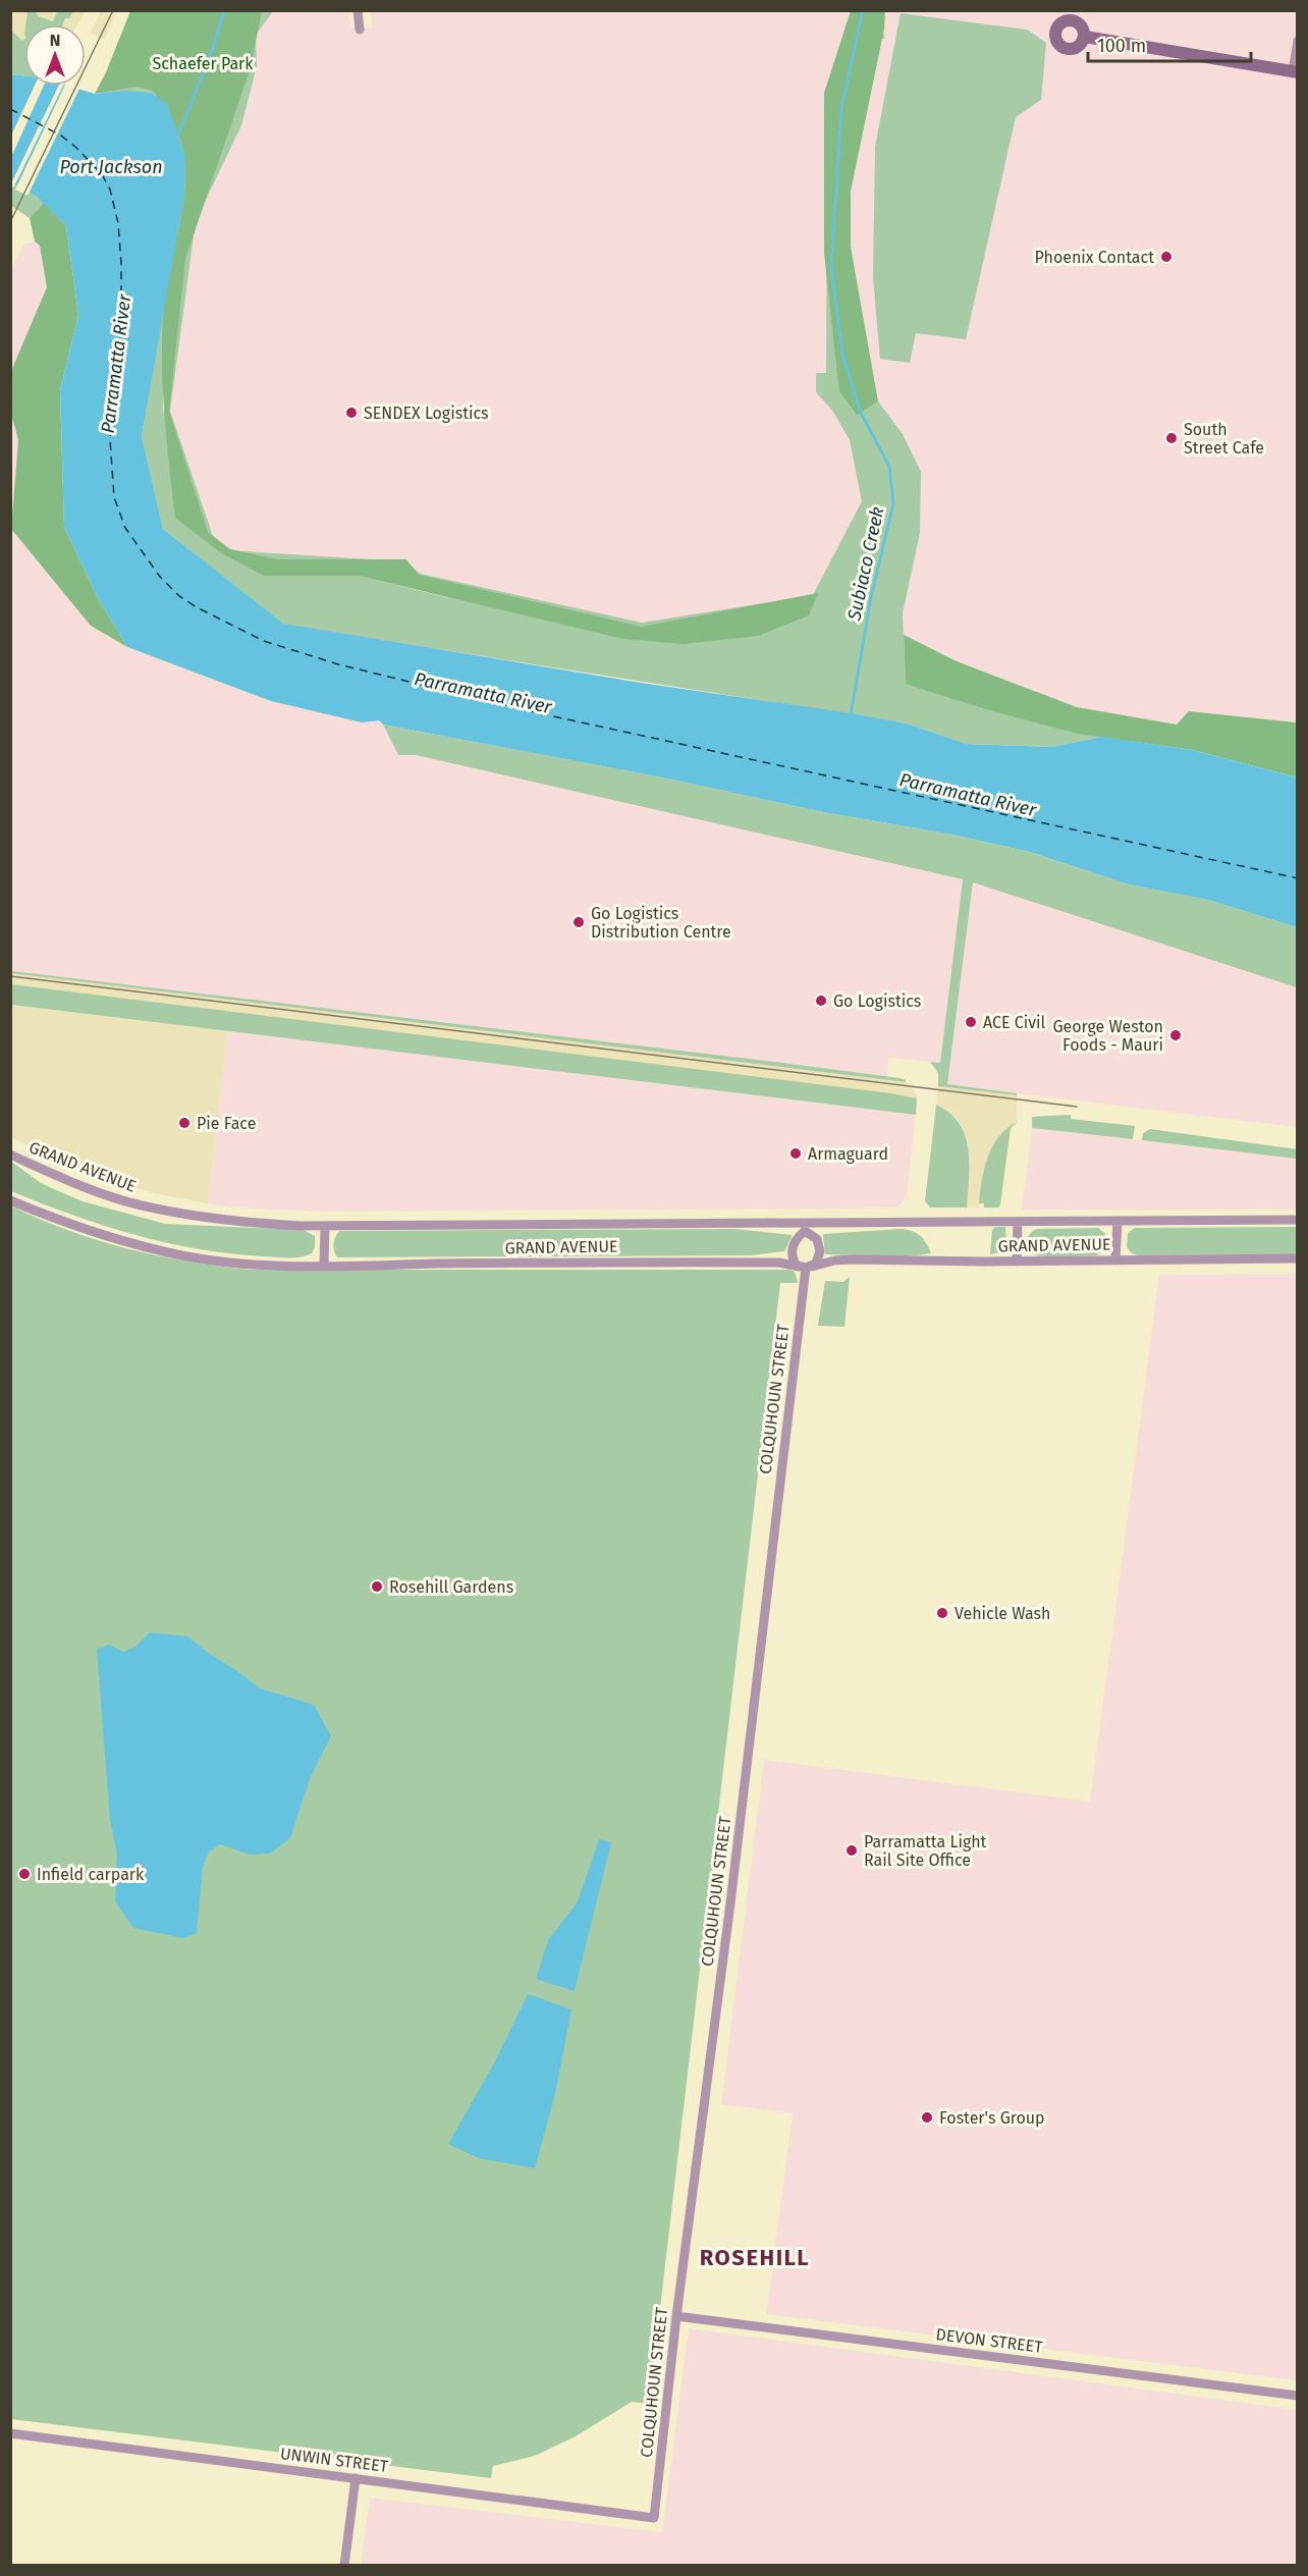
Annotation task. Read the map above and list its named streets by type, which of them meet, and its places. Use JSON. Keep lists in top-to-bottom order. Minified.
{"streets":{"street":["GRAND AVENUE","COLQUHOUN STREET","DEVON STREET","UNWIN STREET"]},"crossings":[["GRAND AVENUE","COLQUHOUN STREET"],["COLQUHOUN STREET","DEVON STREET"],["COLQUHOUN STREET","UNWIN STREET"]],"districts":["ROSEHILL"],"water":["Port Jackson","Parramatta River","Subiaco Creek"],"parks":["Schaefer Park"],"places":["Phoenix Contact","SENDEX Logistics","South Street Cafe","Go Logistics Distribution Centre","Go Logistics","ACE Civil","George Weston Foods - Mauri","Pie Face","Armaguard","Rosehill Gardens","Vehicle Wash","Parramatta Light Rail Site Office","Infield carpark","Foster's Group"],"scale_bar":"100 m","north":"top"}
